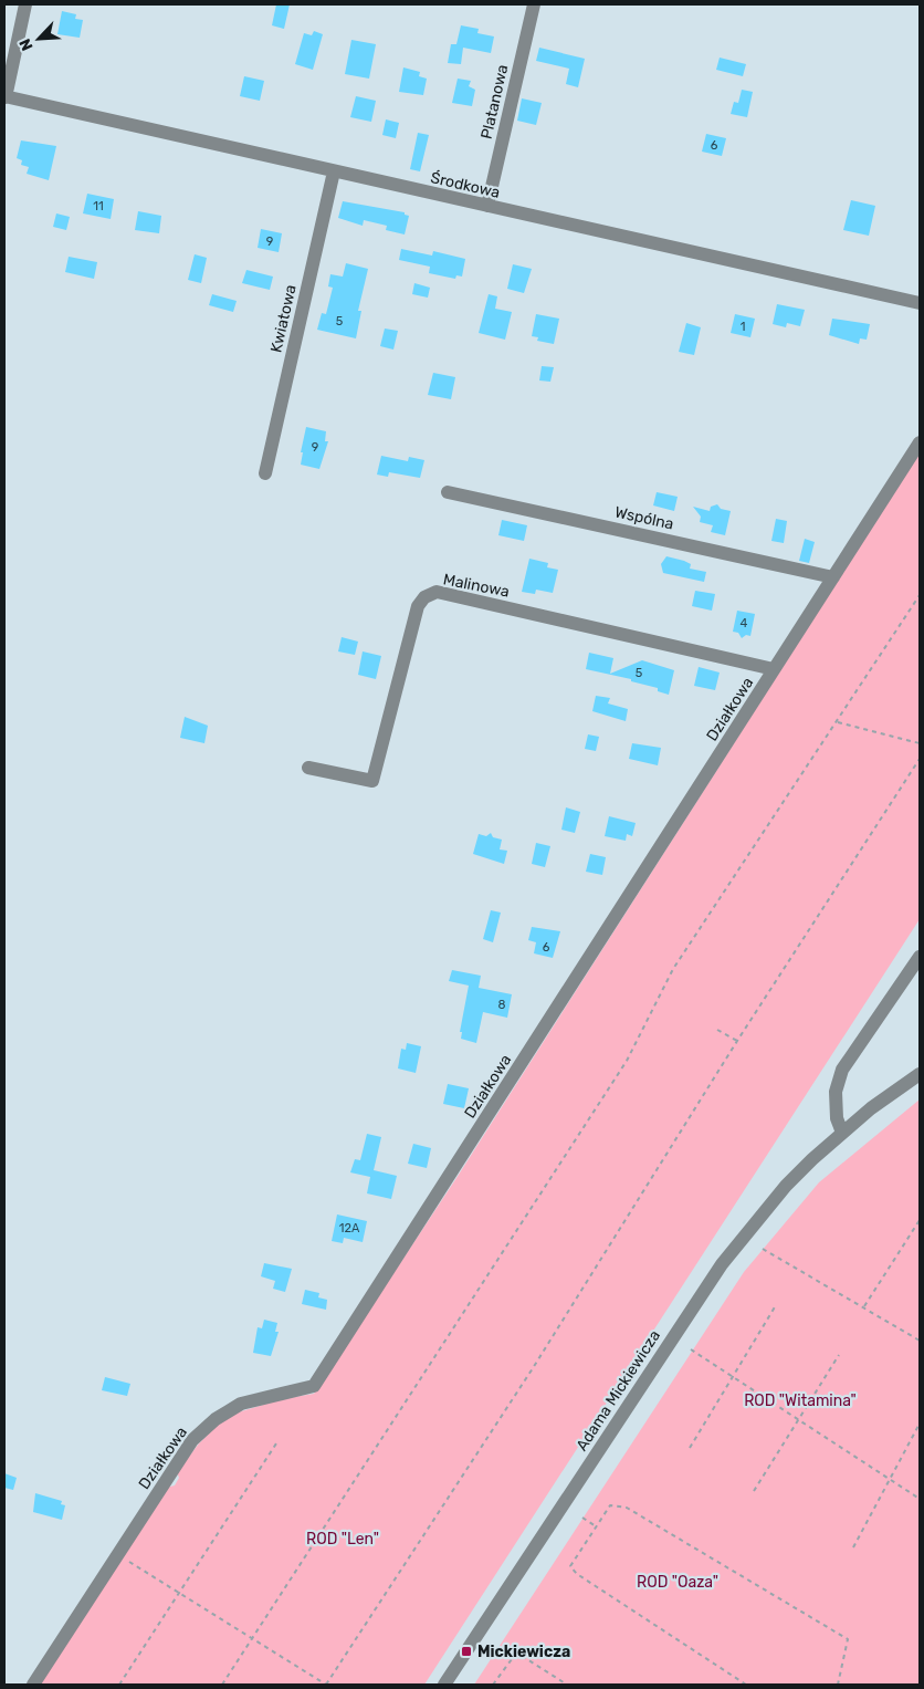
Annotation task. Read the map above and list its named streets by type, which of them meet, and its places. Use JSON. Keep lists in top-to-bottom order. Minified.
{"streets":{"street":["Platanowa","Środkowa","Kwiatowa","Wspólna","Malinowa","Działkowa","Adama Mickiewicza"]},"crossings":[["Platanowa","Środkowa"],["Środkowa","Kwiatowa"],["Wspólna","Działkowa"],["Malinowa","Działkowa"]],"parks":["ROD \"Witamina\"","ROD \"Len\"","ROD \"Oaza\""],"places":{"transit":["Mickiewicza"]},"house_numbers":["6","11","9","5","1","9","4","5","6","8","12A"],"north":"bottom left"}
